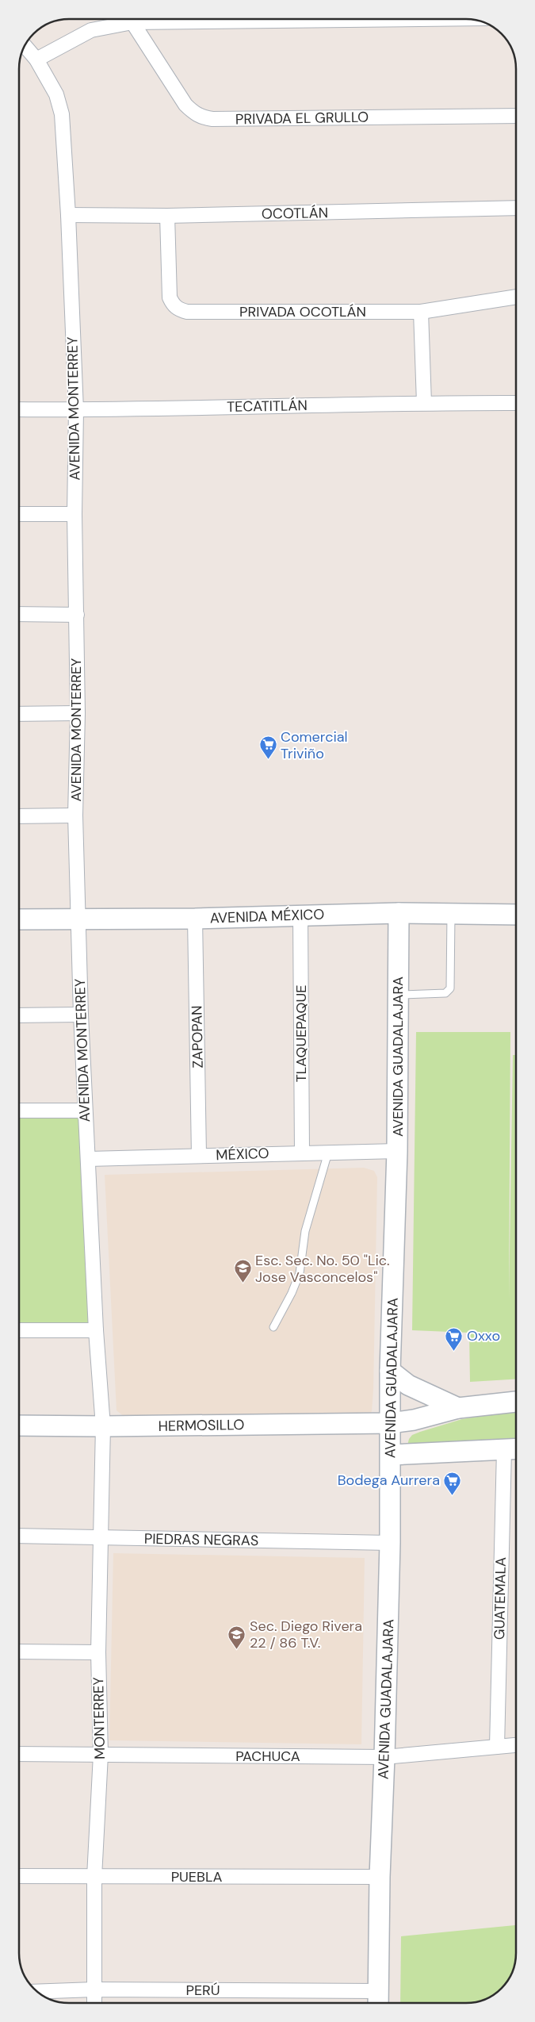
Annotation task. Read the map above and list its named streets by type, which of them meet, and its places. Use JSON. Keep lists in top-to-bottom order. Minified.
{"streets":{"main road":["AVENIDA MÉXICO","AVENIDA GUADALAJARA","HERMOSILLO"],"street":["PRIVADA EL GRULLO","OCOTLÁN","PRIVADA OCOTLÁN","TECATITLÁN","AVENIDA MONTERREY","TLAQUEPAQUE","ZAPOPAN","MÉXICO","PIEDRAS NEGRAS","GUATEMALA","MONTERREY","PACHUCA","PUEBLA","PERÚ"]},"crossings":[["OCOTLÁN","PRIVADA OCOTLÁN"],["OCOTLÁN","AVENIDA MONTERREY"],["TECATITLÁN","AVENIDA MONTERREY"],["AVENIDA MONTERREY","AVENIDA MÉXICO"],["AVENIDA MONTERREY","MÉXICO"],["AVENIDA MONTERREY","HERMOSILLO"],["AVENIDA MONTERREY","MONTERREY"],["AVENIDA MÉXICO","TLAQUEPAQUE"],["AVENIDA MÉXICO","ZAPOPAN"],["AVENIDA MÉXICO","AVENIDA GUADALAJARA"],["TLAQUEPAQUE","MÉXICO"],["ZAPOPAN","MÉXICO"],["AVENIDA GUADALAJARA","MÉXICO"],["AVENIDA GUADALAJARA","HERMOSILLO"],["AVENIDA GUADALAJARA","PIEDRAS NEGRAS"],["AVENIDA GUADALAJARA","PACHUCA"],["AVENIDA GUADALAJARA","PUEBLA"],["AVENIDA GUADALAJARA","PERÚ"],["HERMOSILLO","MONTERREY"],["PIEDRAS NEGRAS","MONTERREY"],["GUATEMALA","PACHUCA"],["MONTERREY","PACHUCA"],["MONTERREY","PUEBLA"],["MONTERREY","PERÚ"]],"places":{"supermarket":["Comercial Triviño","Oxxo","Bodega Aurrera"],"school or university":["Esc. Sec. No. 50 \"Lic. Jose Vasconcelos\"","Sec. Diego Rivera 22 / 86 T.V."]}}
